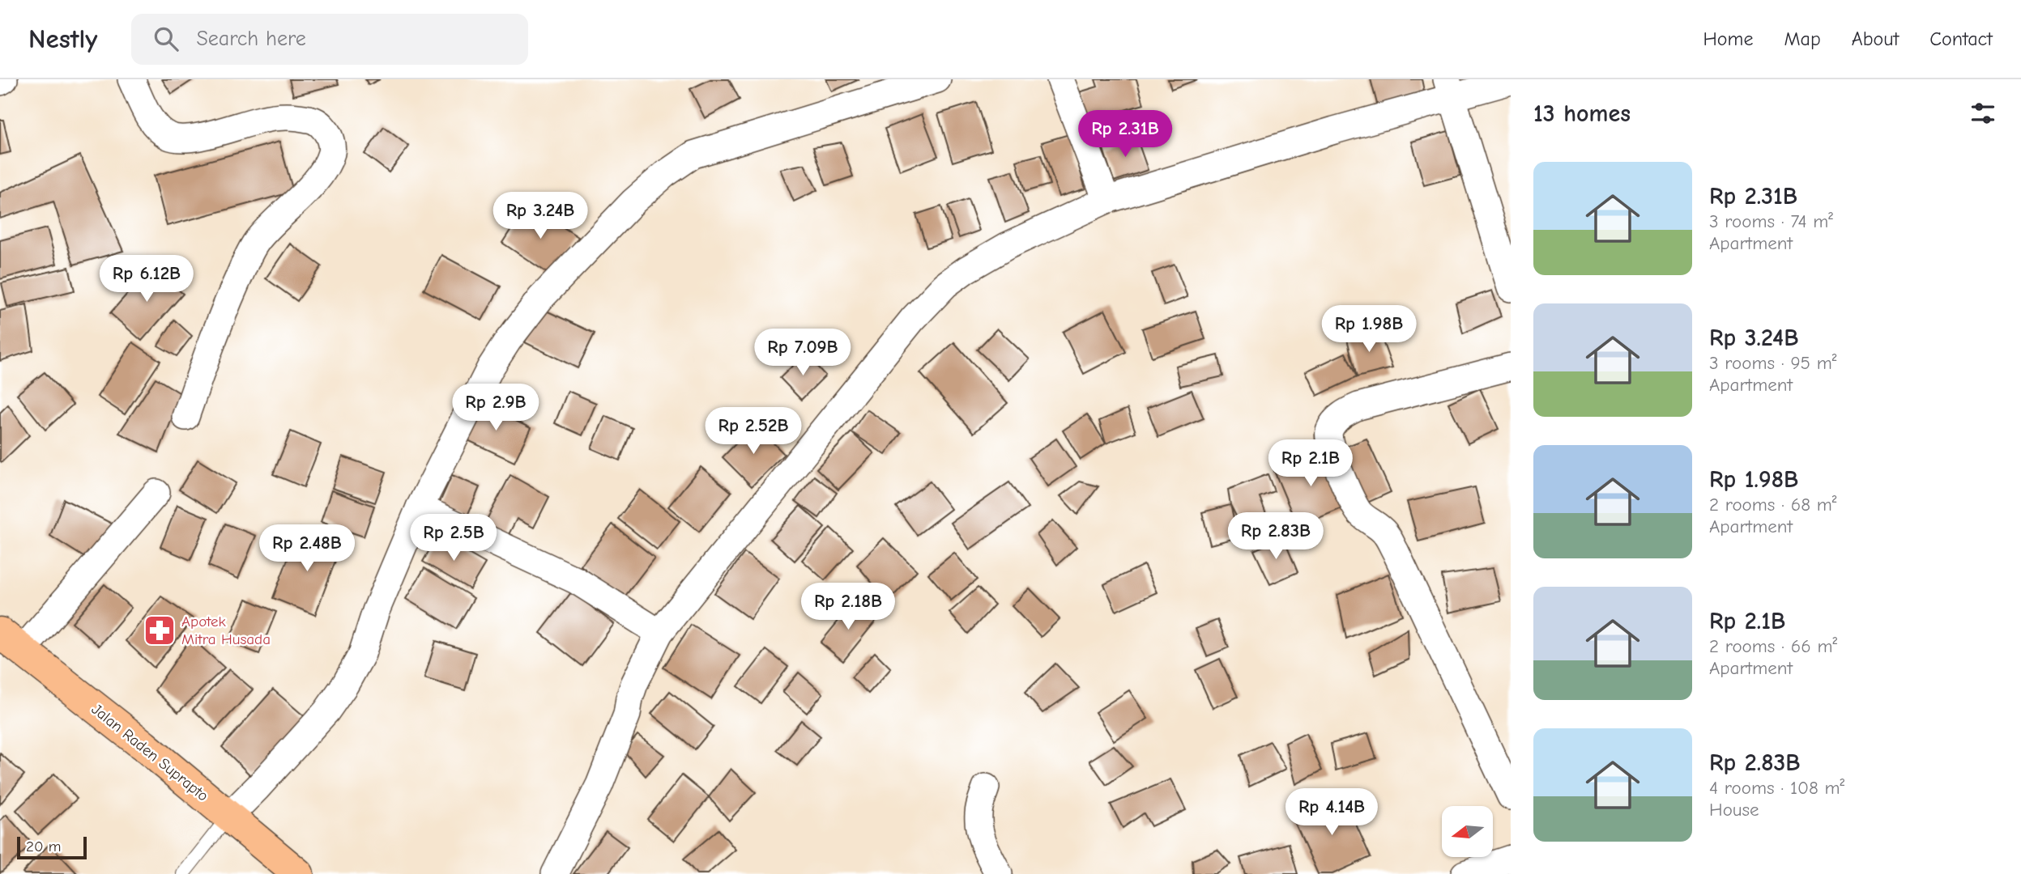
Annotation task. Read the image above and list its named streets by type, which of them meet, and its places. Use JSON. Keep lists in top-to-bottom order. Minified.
{"streets":{"highway":["Jalan Raden Suprapto"]},"places":{"pharmacy":["Apotek Mitra Husada"]},"scale_bar":"20 m","north":"left","page":{"header":"Nestly","search":"Search here","nav":["Home","Map","About","Contact"],"heading":"13 homes","price":["Rp 2.31B","Rp 3.24B","Rp 6.12B","Rp 1.98B","Rp 7.09B","Rp 2.9B","Rp 2.52B","Rp 2.1B","Rp 2.83B","Rp 2.5B","Rp 2.48B","Rp 2.18B","Rp 4.14B"],"list":[{"name":"Rp 2.31B","note":"3 rooms · 74 m² · Apartment"},{"name":"Rp 3.24B","note":"3 rooms · 95 m² · Apartment"},{"name":"Rp 1.98B","note":"2 rooms · 68 m² · Apartment"},{"name":"Rp 2.1B","note":"2 rooms · 66 m² · Apartment"},{"name":"Rp 2.83B","note":"4 rooms · 108 m² · House"}],"scale":"20 m"}}
